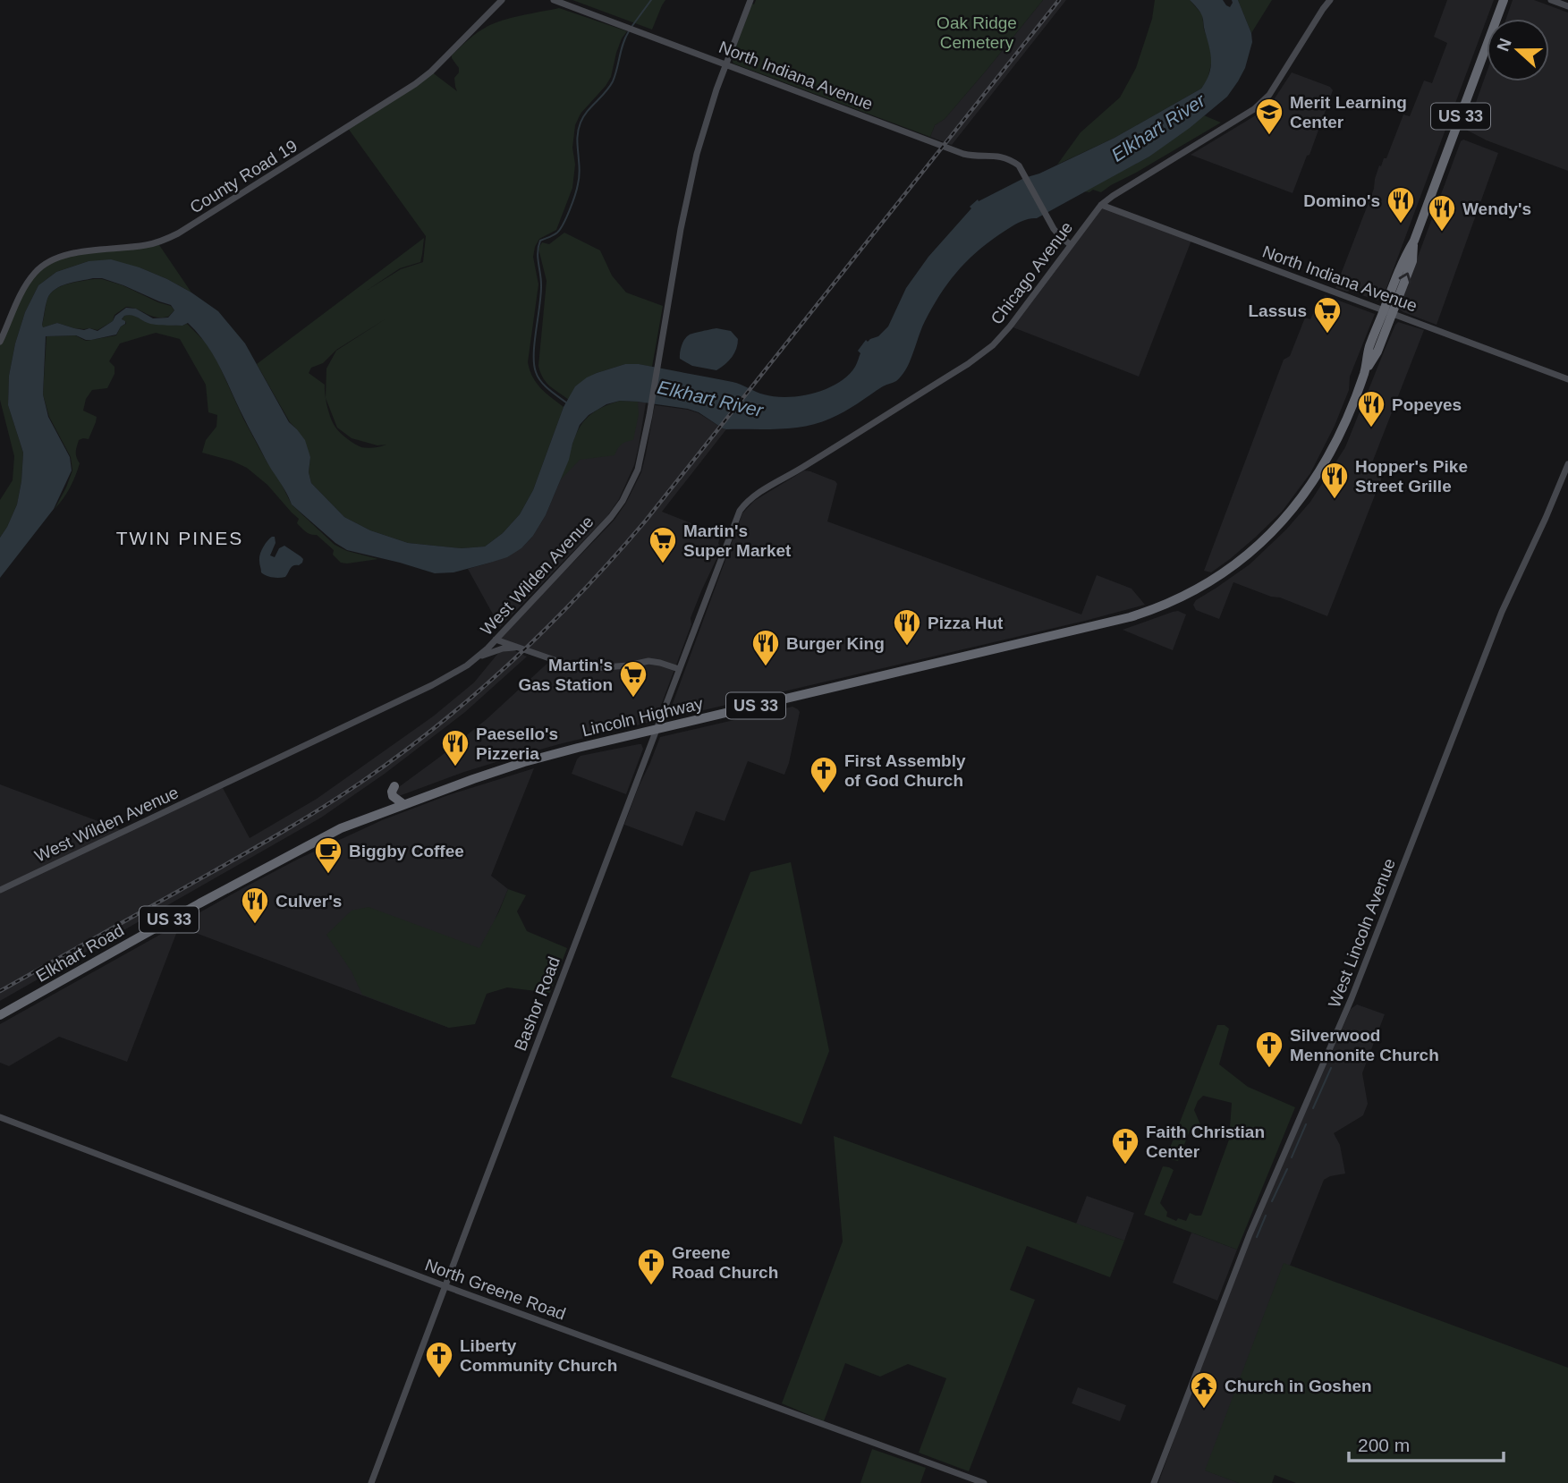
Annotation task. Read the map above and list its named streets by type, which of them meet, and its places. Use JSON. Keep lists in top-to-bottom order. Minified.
{"streets":{"highway":["US 33","Lincoln Highway","Elkhart Road"],"street":["North Indiana Avenue","County Road 19","Chicago Avenue","West Wilden Avenue","West Lincoln Avenue","Bashor Road","North Greene Road"]},"crossings":[["North Indiana Avenue","US 33"],["North Indiana Avenue","Chicago Avenue"],["North Indiana Avenue","West Wilden Avenue"],["North Indiana Avenue","Lincoln Highway"],["US 33","Lincoln Highway"],["Chicago Avenue","Bashor Road"],["Lincoln Highway","Elkhart Road"],["Lincoln Highway","Bashor Road"],["Bashor Road","North Greene Road"]],"districts":["TWIN PINES"],"water":["Elkhart River"],"parks":["Oak Ridge Cemetery"],"places":{"school or university":["Merit Learning Center"],"restaurant":["Domino's","Wendy's","Popeyes","Hopper's Pike Street Grille","Pizza Hut","Burger King","Paesello's Pizzeria","Culver's"],"supermarket":["Lassus","Martin's Super Market","Martin's Gas Station"],"church":["First Assembly of God Church","Silverwood Mennonite Church","Faith Christian Center","Greene Road Church","Liberty Community Church"],"cafe":["Biggby Coffee"],"temple":["Church in Goshen"]},"scale_bar":"200 m","north":"left"}
